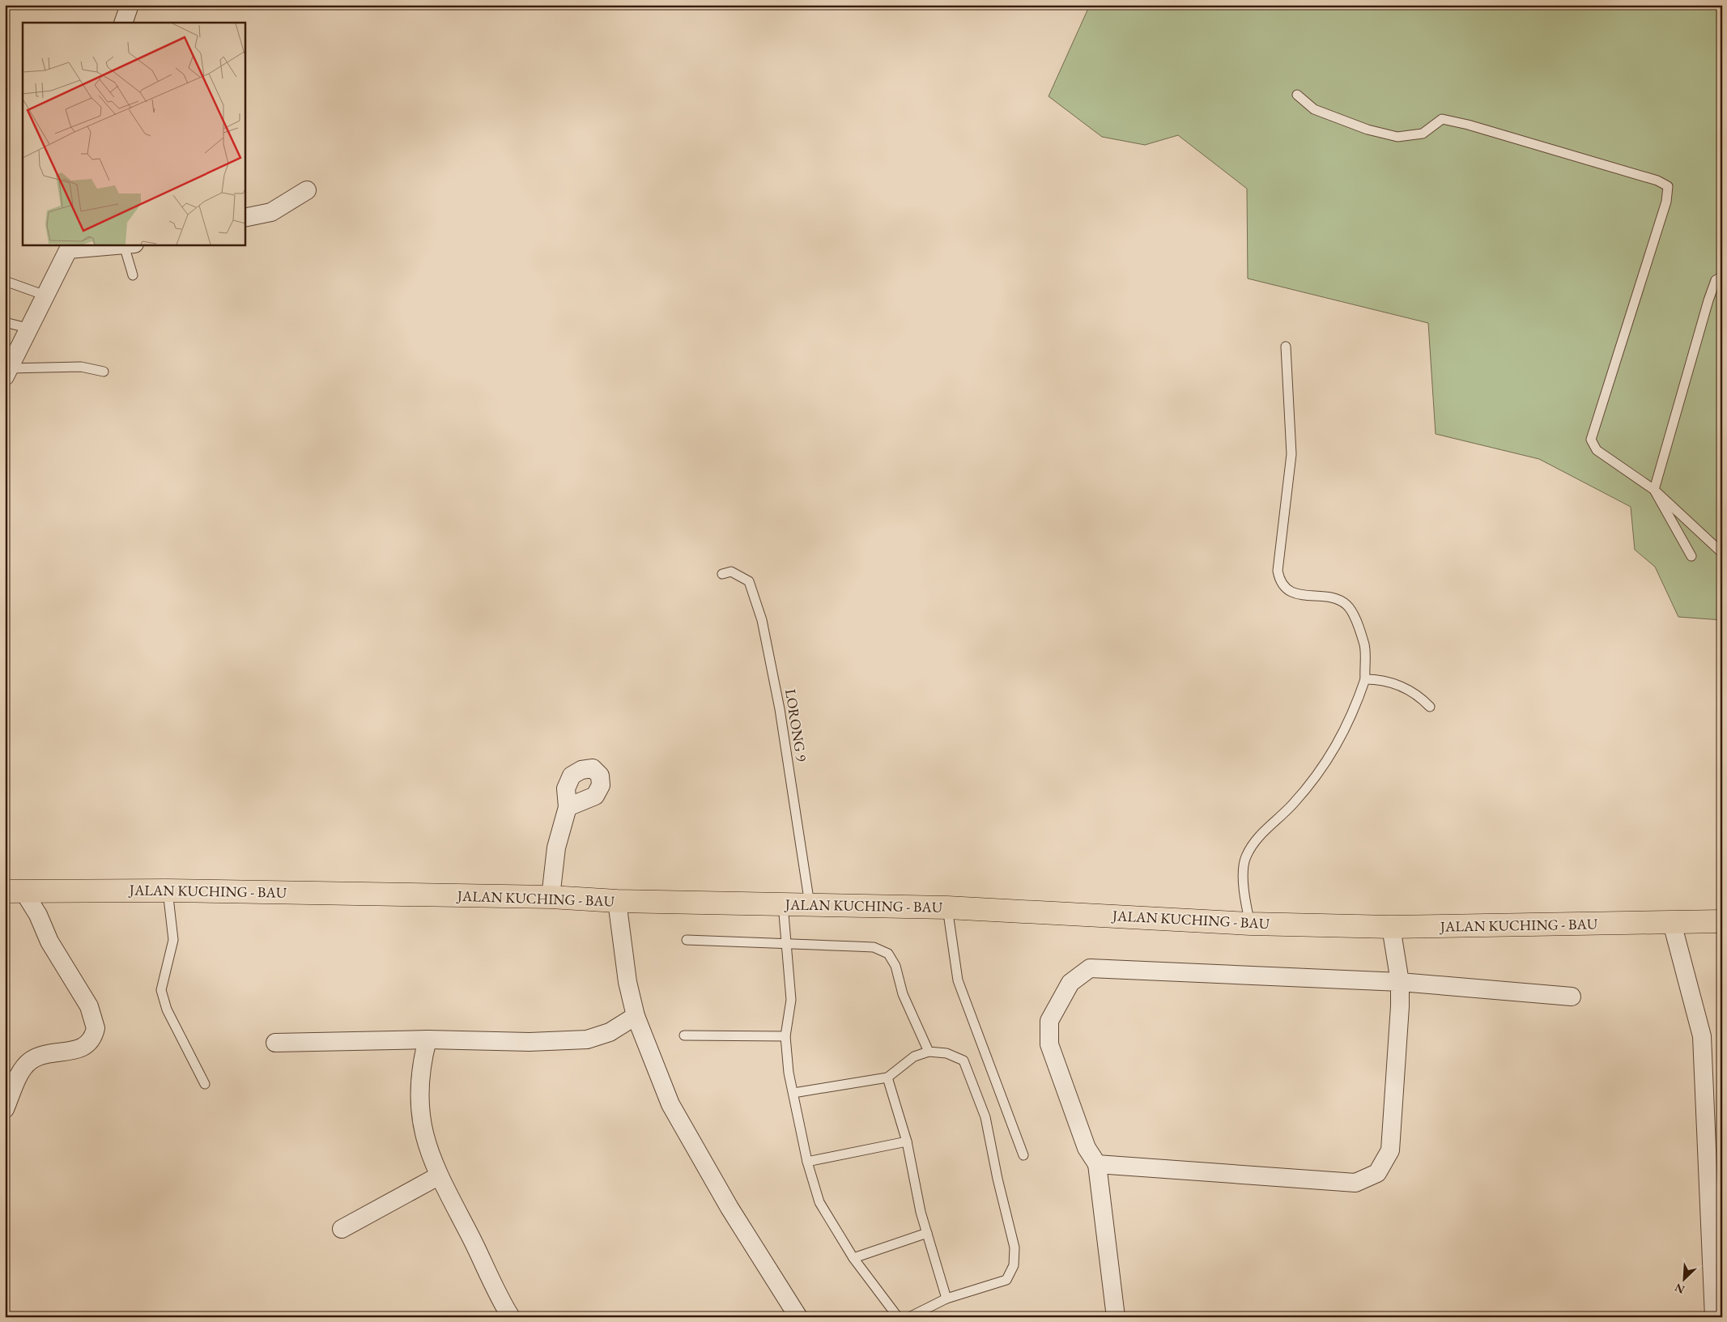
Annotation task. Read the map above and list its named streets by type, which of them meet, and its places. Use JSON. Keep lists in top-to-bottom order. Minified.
{"streets":{"main road":["JALAN KUCHING - BAU"],"lane":["LORONG 9"]},"crossings":[["LORONG 9","JALAN KUCHING - BAU"]],"north":"bottom left"}
